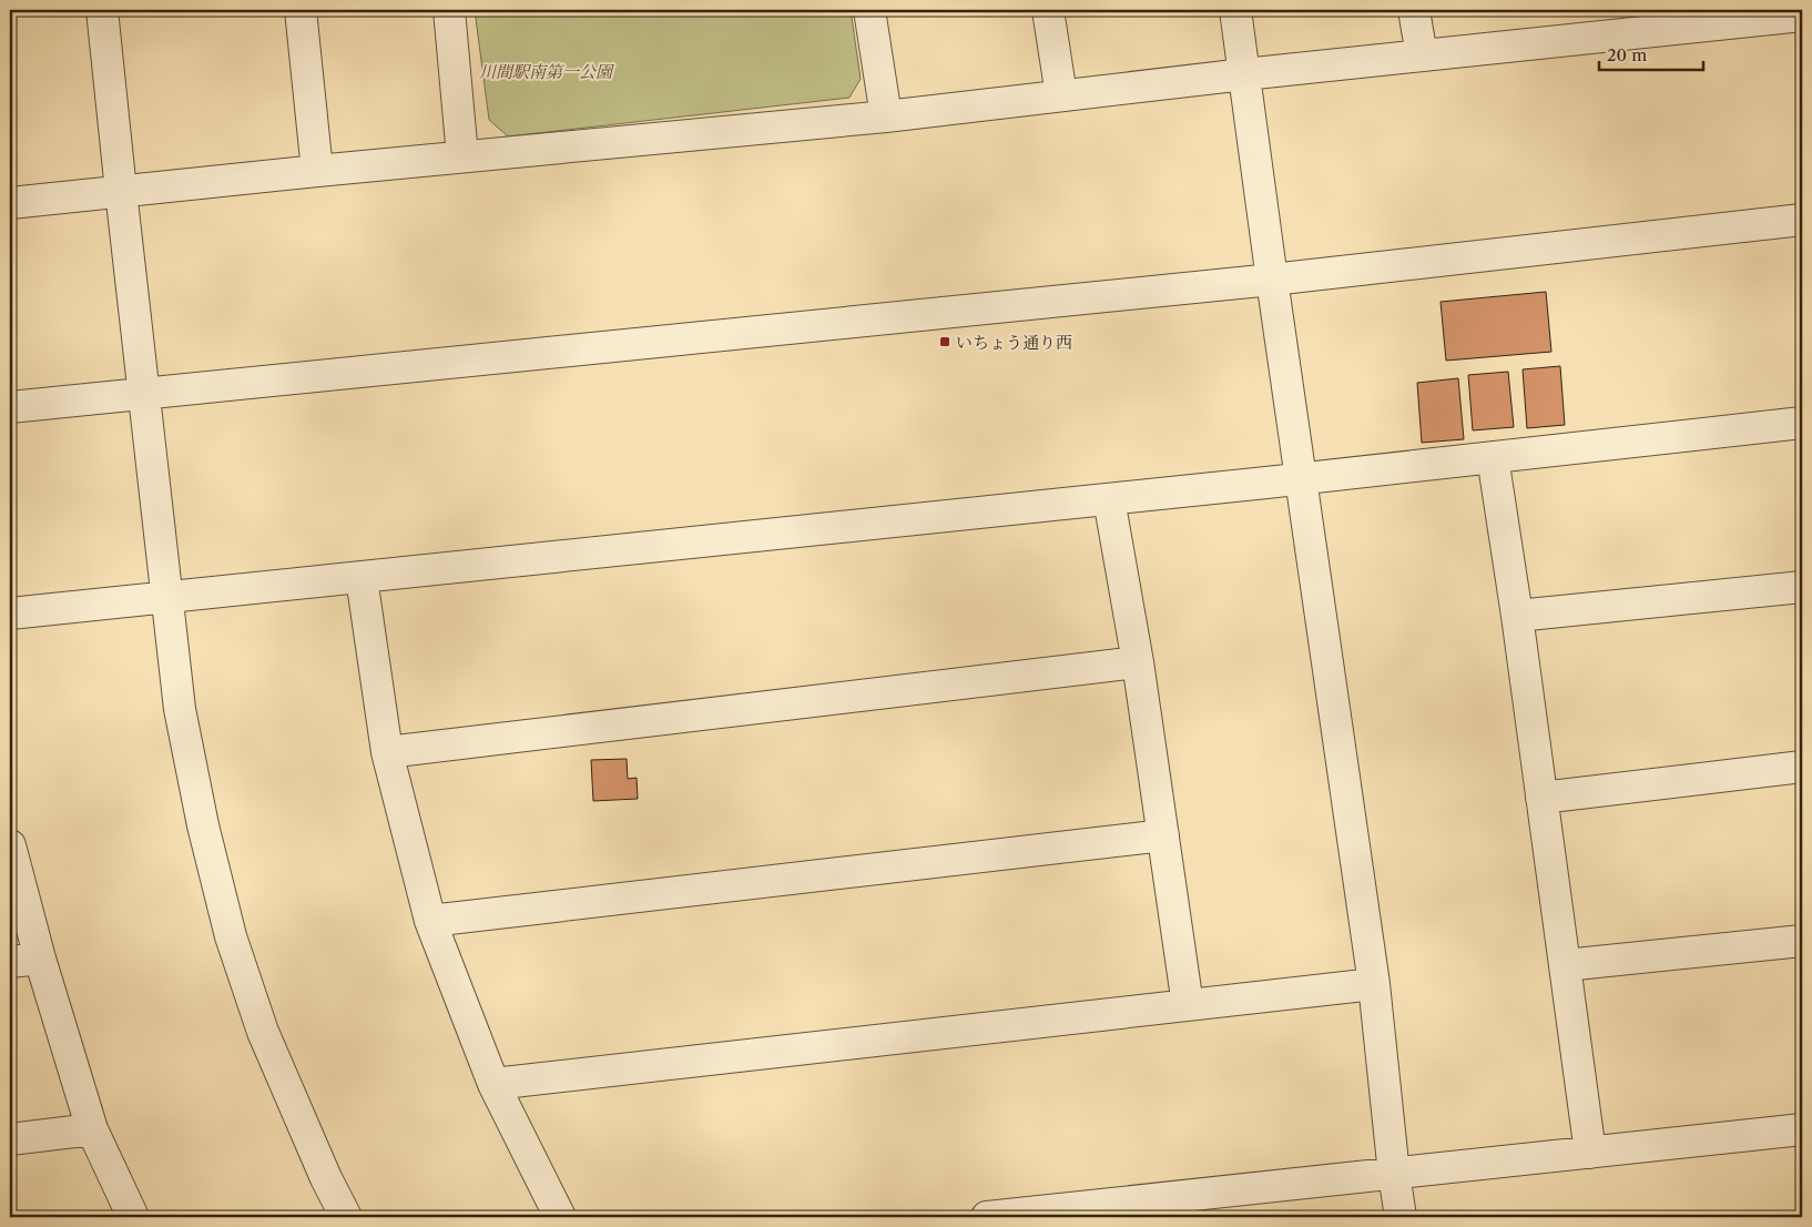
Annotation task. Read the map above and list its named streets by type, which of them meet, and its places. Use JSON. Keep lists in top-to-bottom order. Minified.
{"parks":["川間駅南第一公園"],"places":{"transit":["いちょう通り西"]},"scale_bar":"20 m"}
